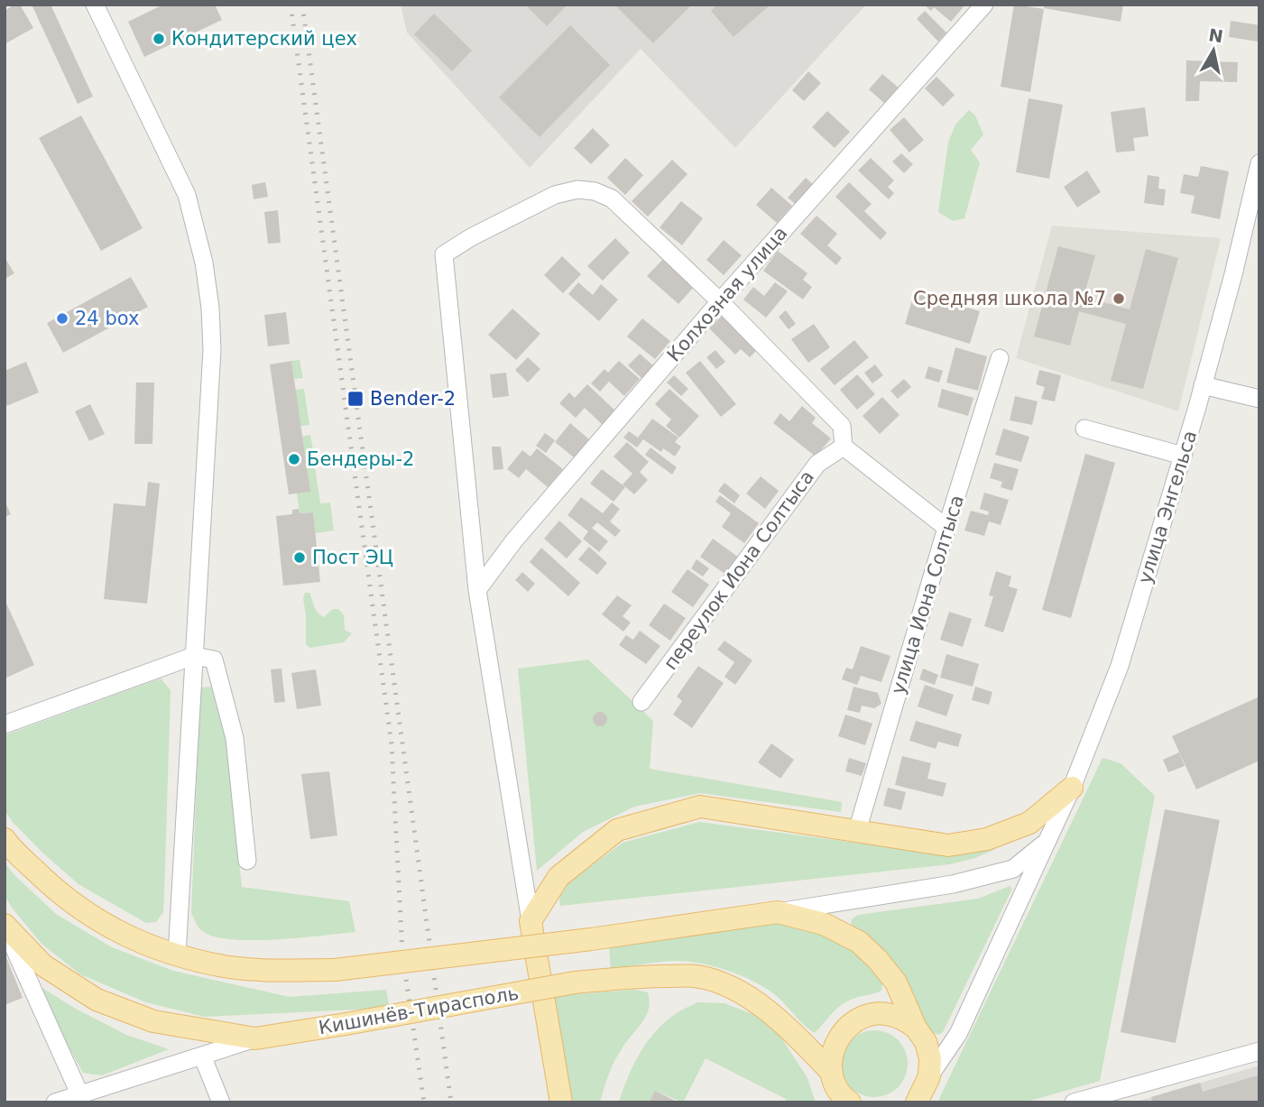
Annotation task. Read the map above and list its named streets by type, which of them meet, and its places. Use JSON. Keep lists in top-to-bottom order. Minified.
{"streets":{"main road":["Кишинёв-Тирасполь"],"street":["Колхозная улица","улица Энгельса","переулок Иона Солтыса","улица Иона Солтыса"]},"places":{"other":["Кондитерский цех","Средняя школа №7","24 box","Бендеры-2","Пост ЭЦ"],"transit":["Bender-2"]},"north":"top"}
